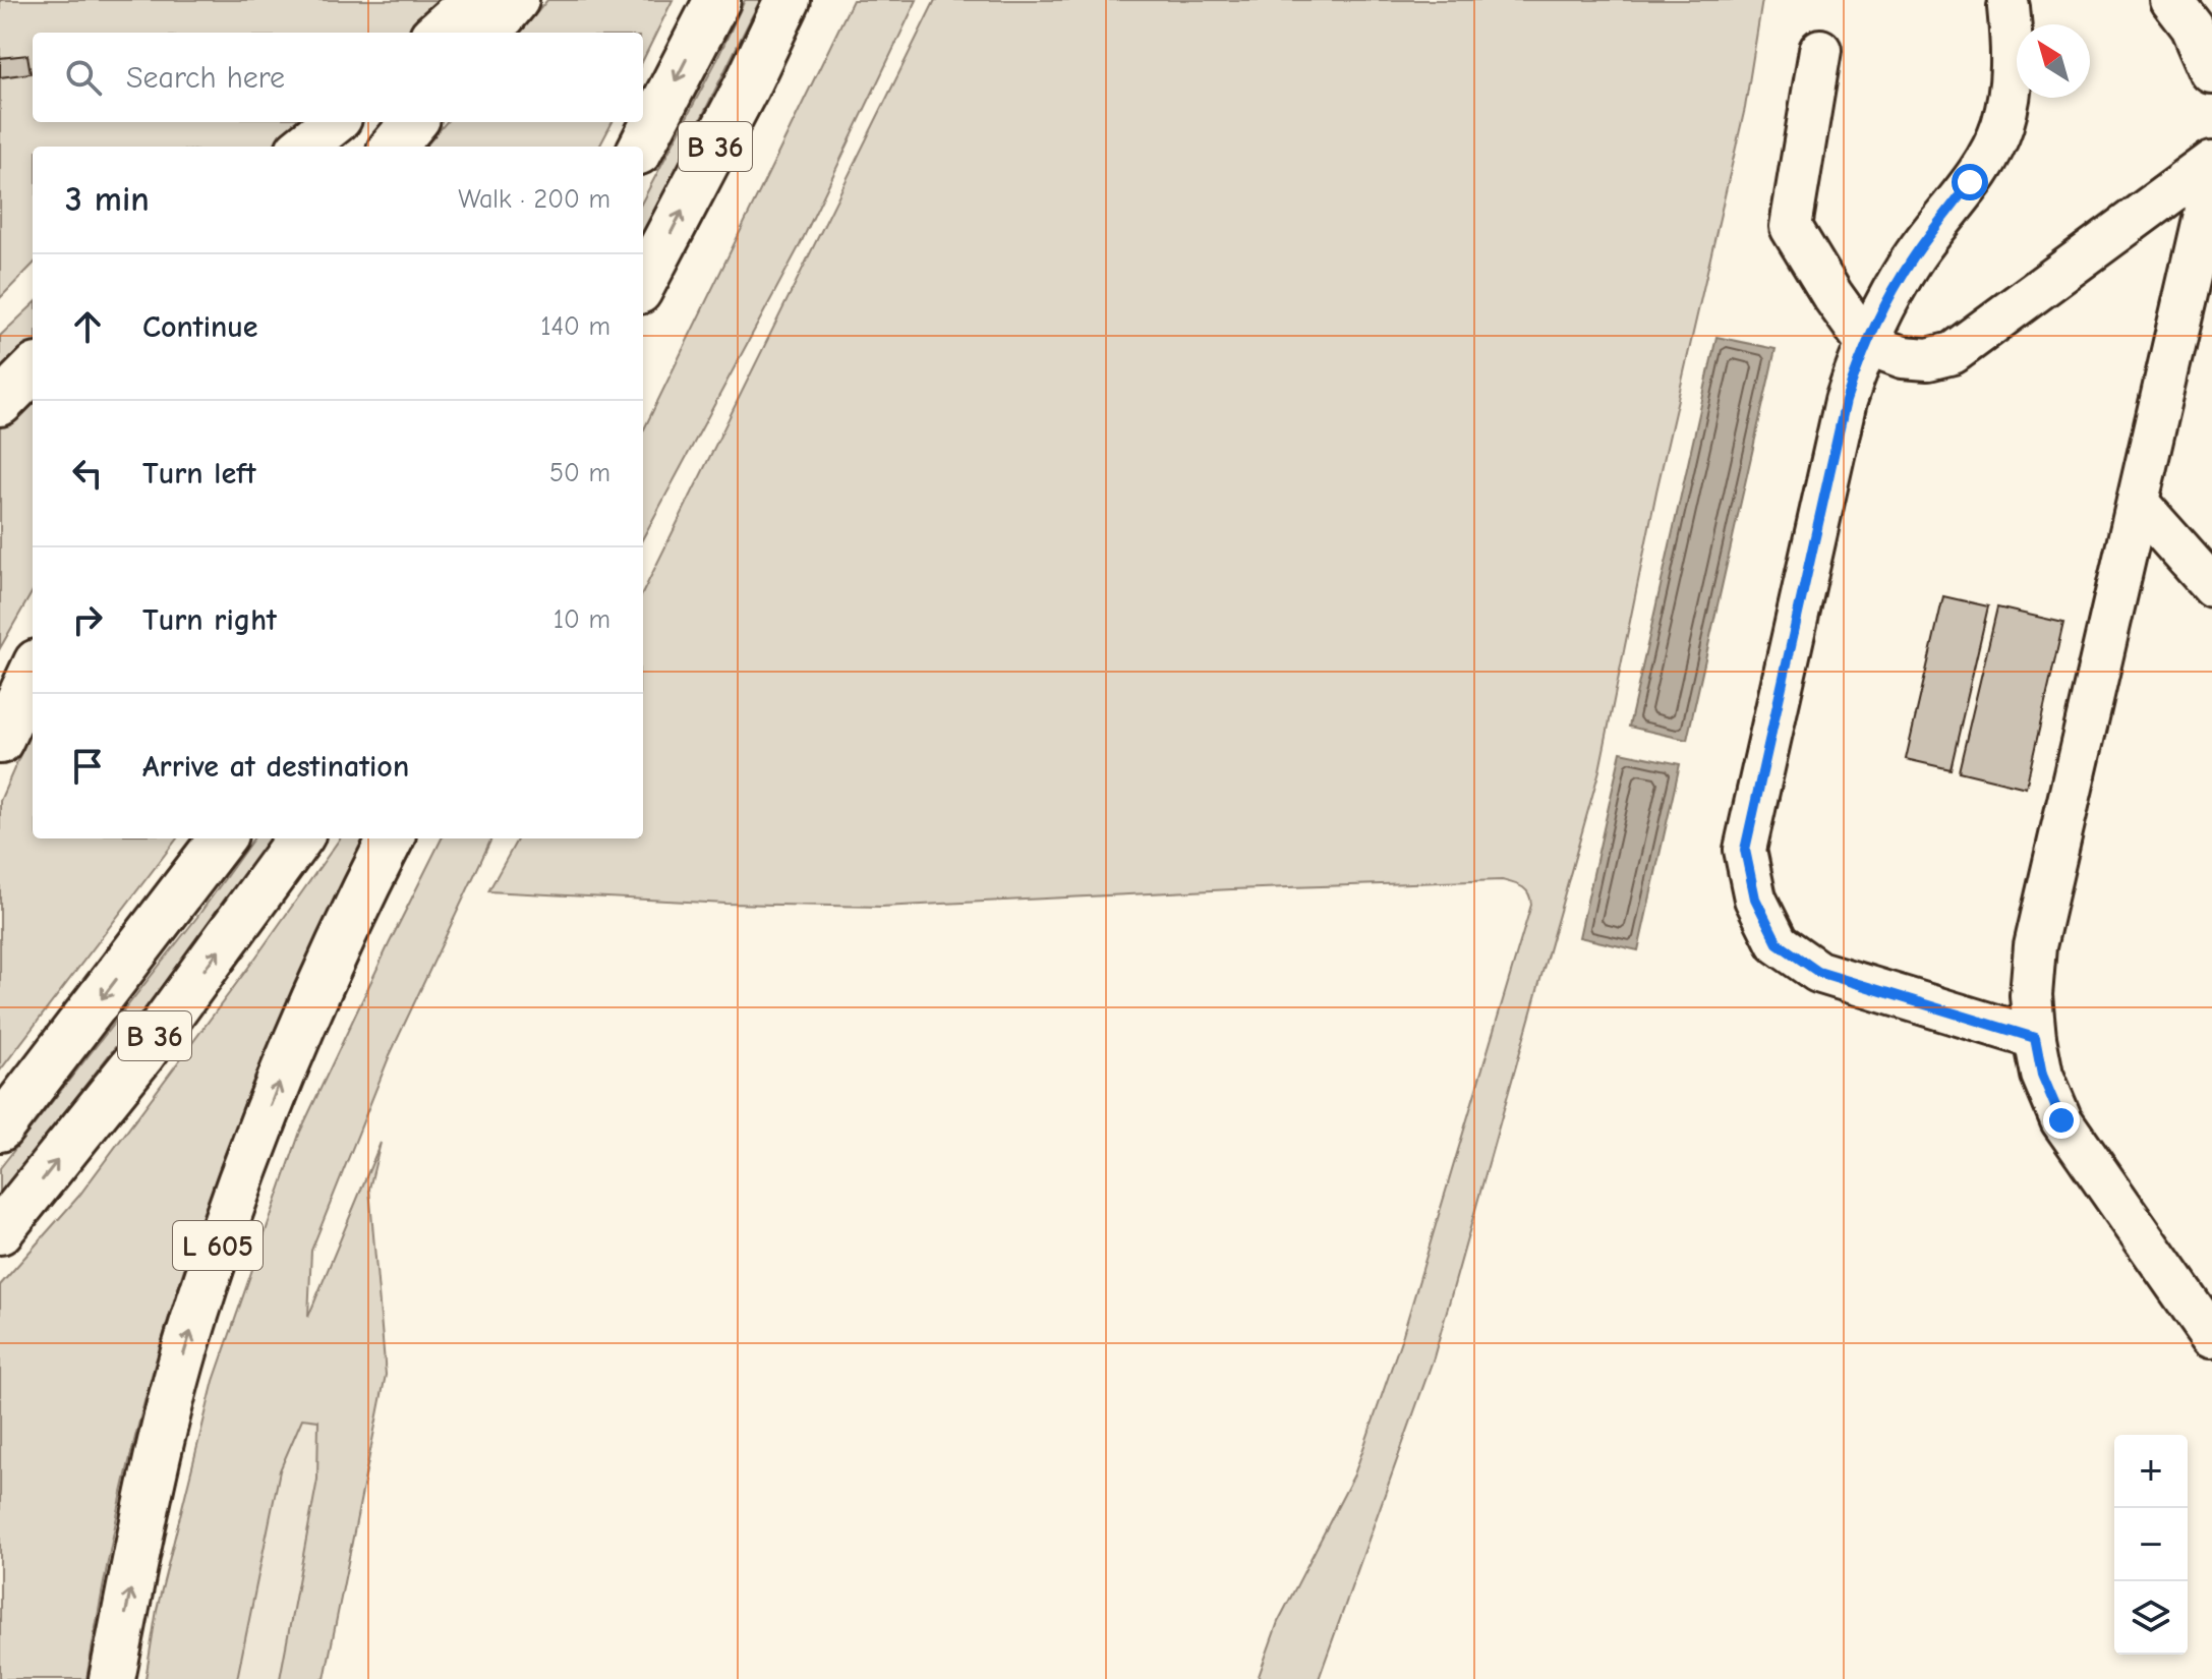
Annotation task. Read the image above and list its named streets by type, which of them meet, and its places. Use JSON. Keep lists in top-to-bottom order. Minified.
{"streets":{"highway":["B 36","L 605"]},"north":"top left","page":{"search":"Search here","heading":["3 min","Walk · 200 m"],"list":[["Continue","140 m"],["Turn left","50 m"],["Turn right","10 m"],"Arrive at destination"],"map_buttons":["+","−"]}}
